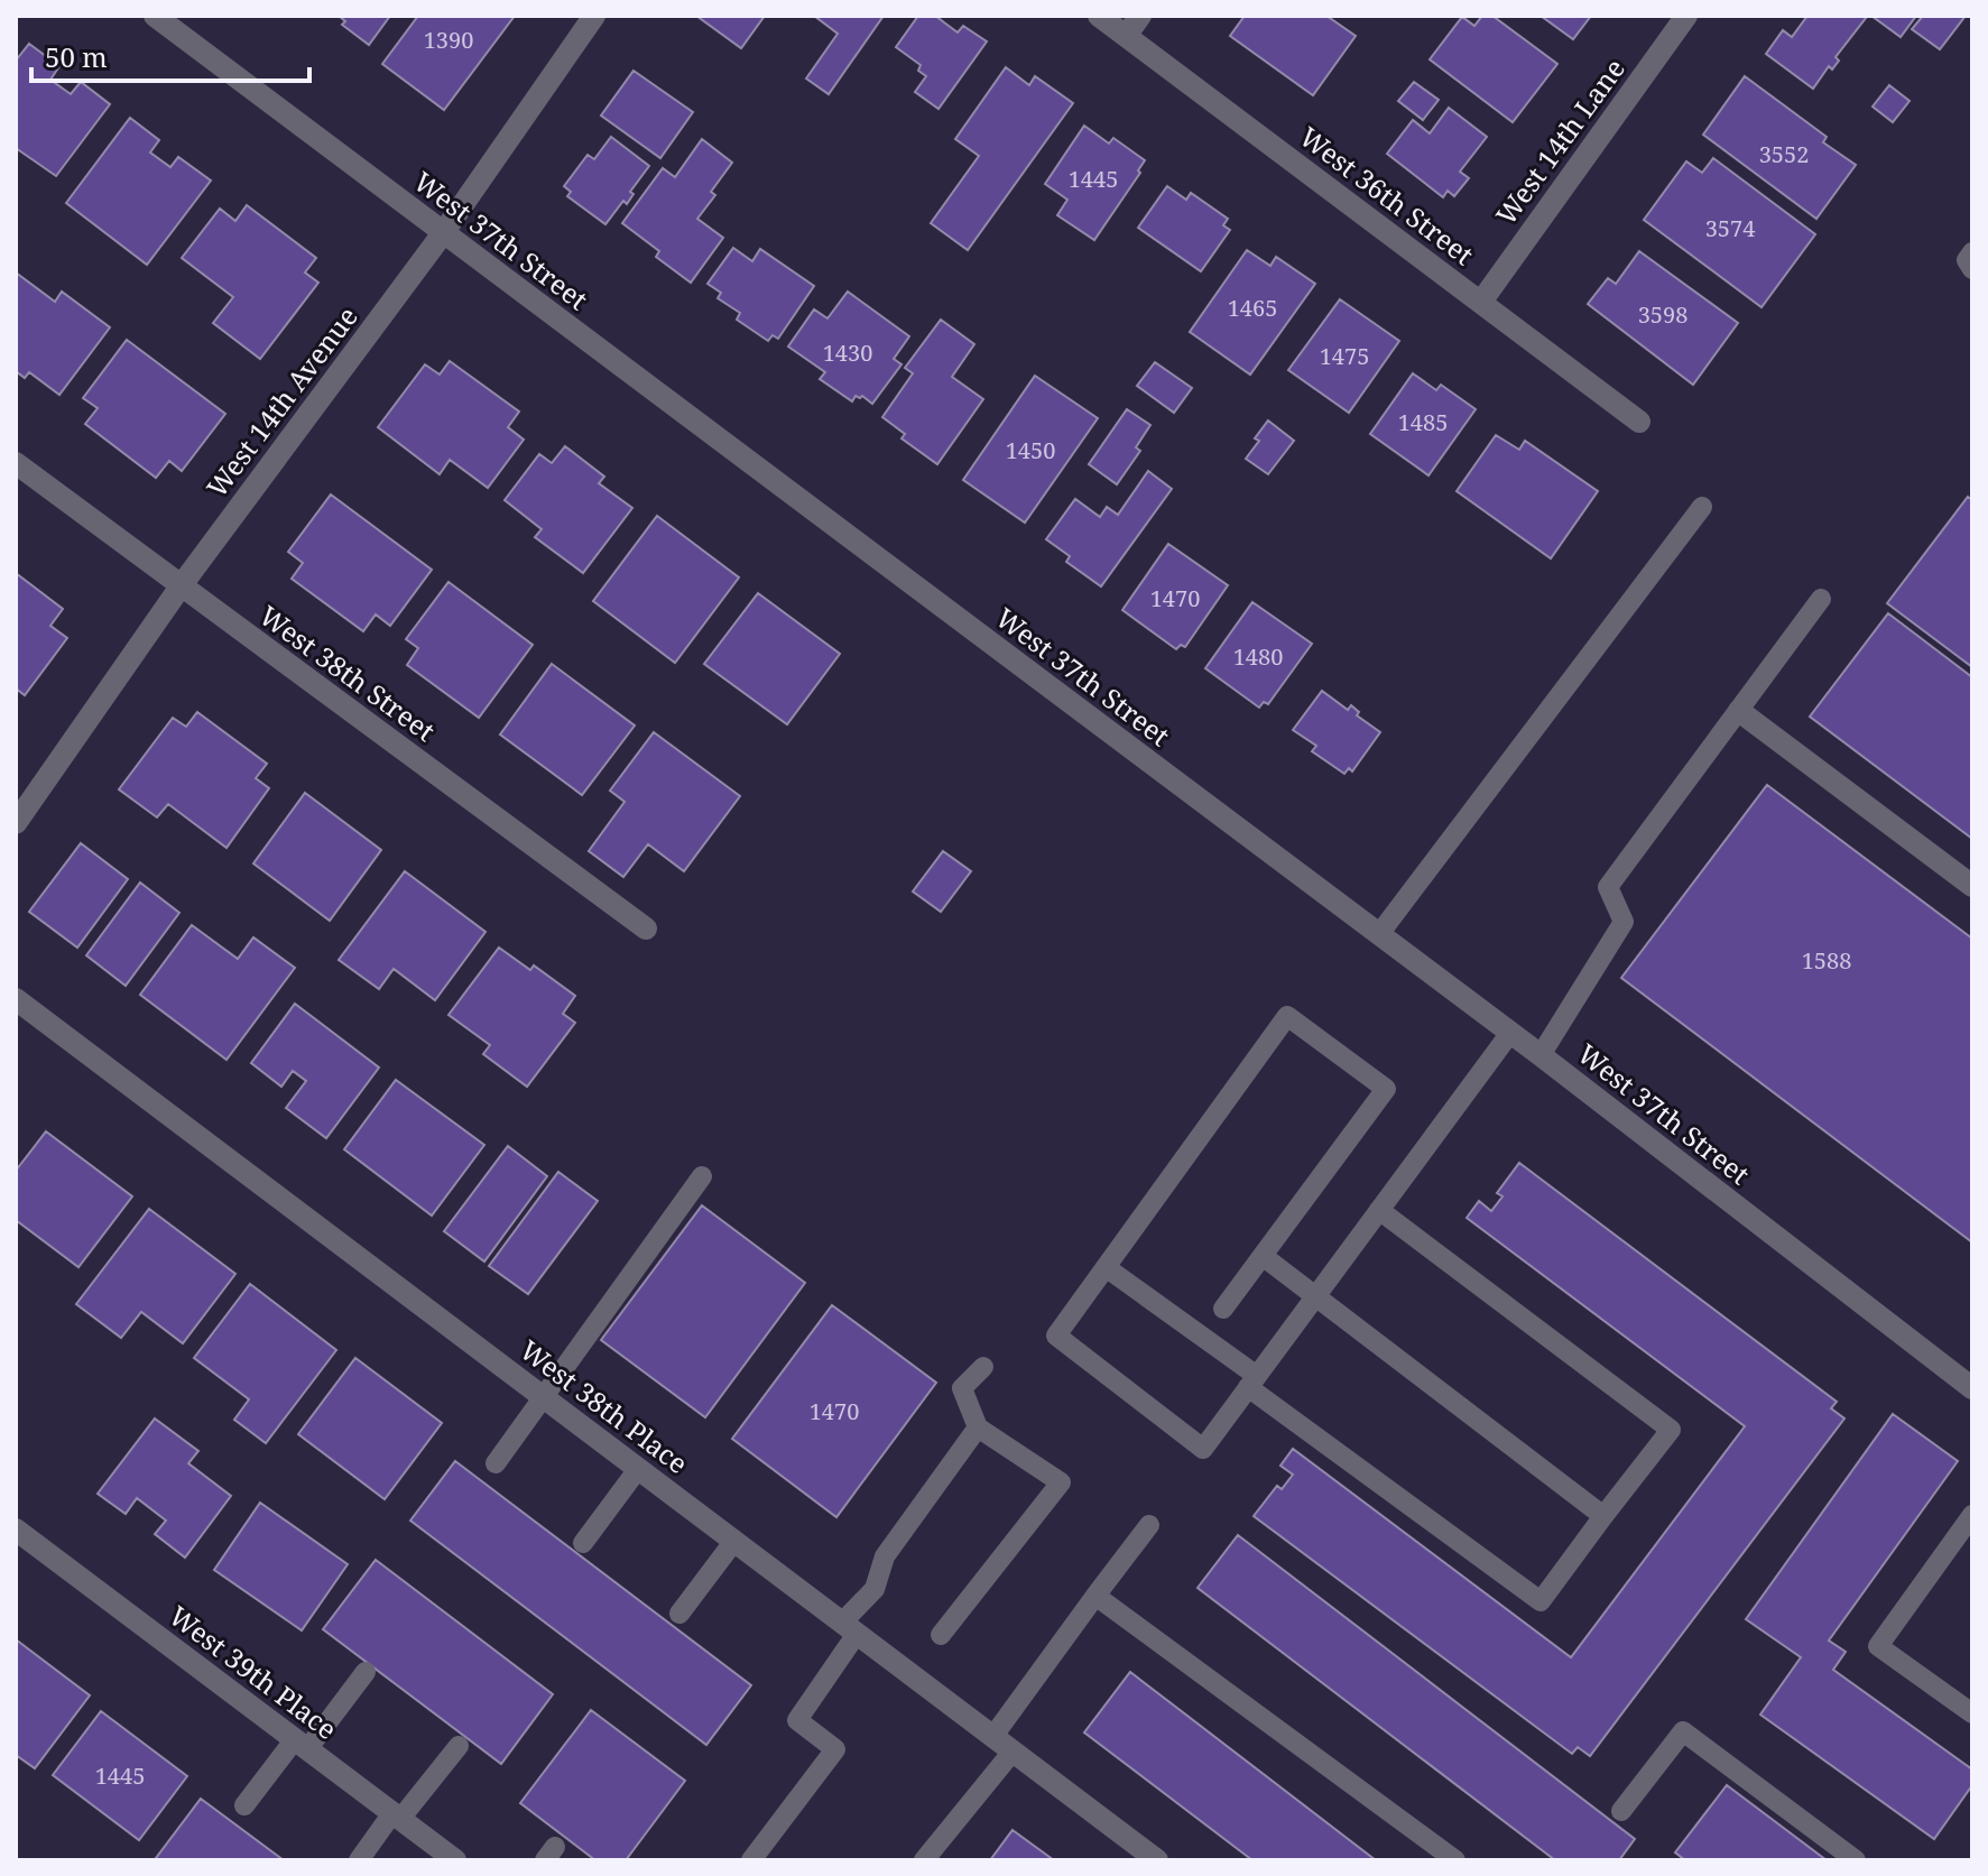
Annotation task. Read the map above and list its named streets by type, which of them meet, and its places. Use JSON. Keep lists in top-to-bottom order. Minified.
{"streets":{"street":["West 14th Lane","West 36th Street","West 37th Street","West 14th Avenue","West 38th Street","West 38th Place","West 39th Place"]},"crossings":[["West 14th Lane","West 36th Street"],["West 37th Street","West 14th Avenue"],["West 14th Avenue","West 38th Street"]],"house_numbers":["1390","3552","1445","3574","1465","3598","1430","1475","1485","1450","1470","1480","1588","1470","1445"],"scale_bar":"50 m"}
